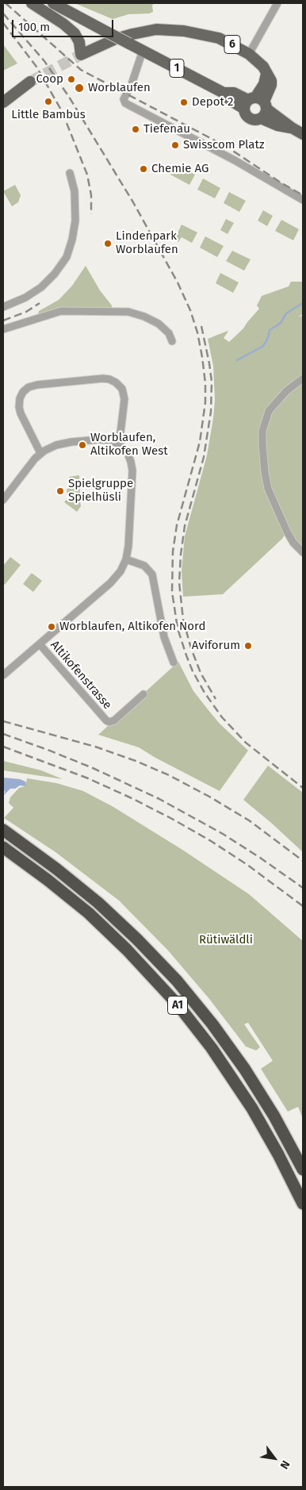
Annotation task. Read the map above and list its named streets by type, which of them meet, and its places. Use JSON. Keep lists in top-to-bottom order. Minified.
{"streets":{"highway":["A1"],"main road":["6","1"],"street":["Altikofenstrasse"]},"crossings":[["6","1"]],"parks":["Rütiwäldli"],"places":["Coop","Worblaufen","Little Bambus","Depot 2","Tiefenau","Swisscom Platz","Chemie AG","Lindenpark Worblaufen","Worblaufen, Altikofen West","Spielgruppe Spielhüsli","Worblaufen, Altikofen Nord","Aviforum"],"scale_bar":"100 m","north":"bottom right"}
